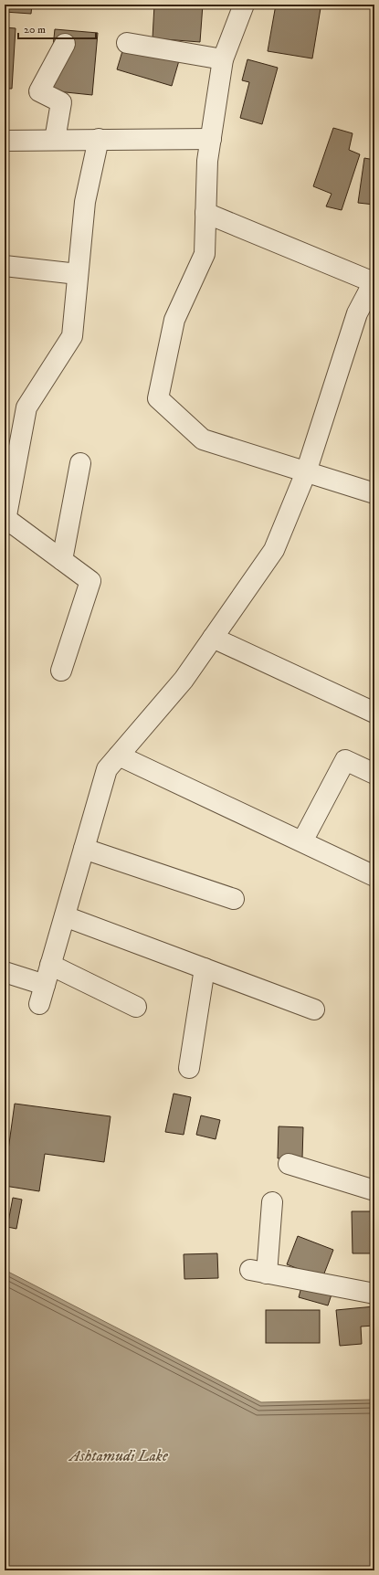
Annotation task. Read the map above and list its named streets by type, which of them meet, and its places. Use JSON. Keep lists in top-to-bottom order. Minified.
{"water":["Ashtamudi Lake"],"scale_bar":"20 m"}
